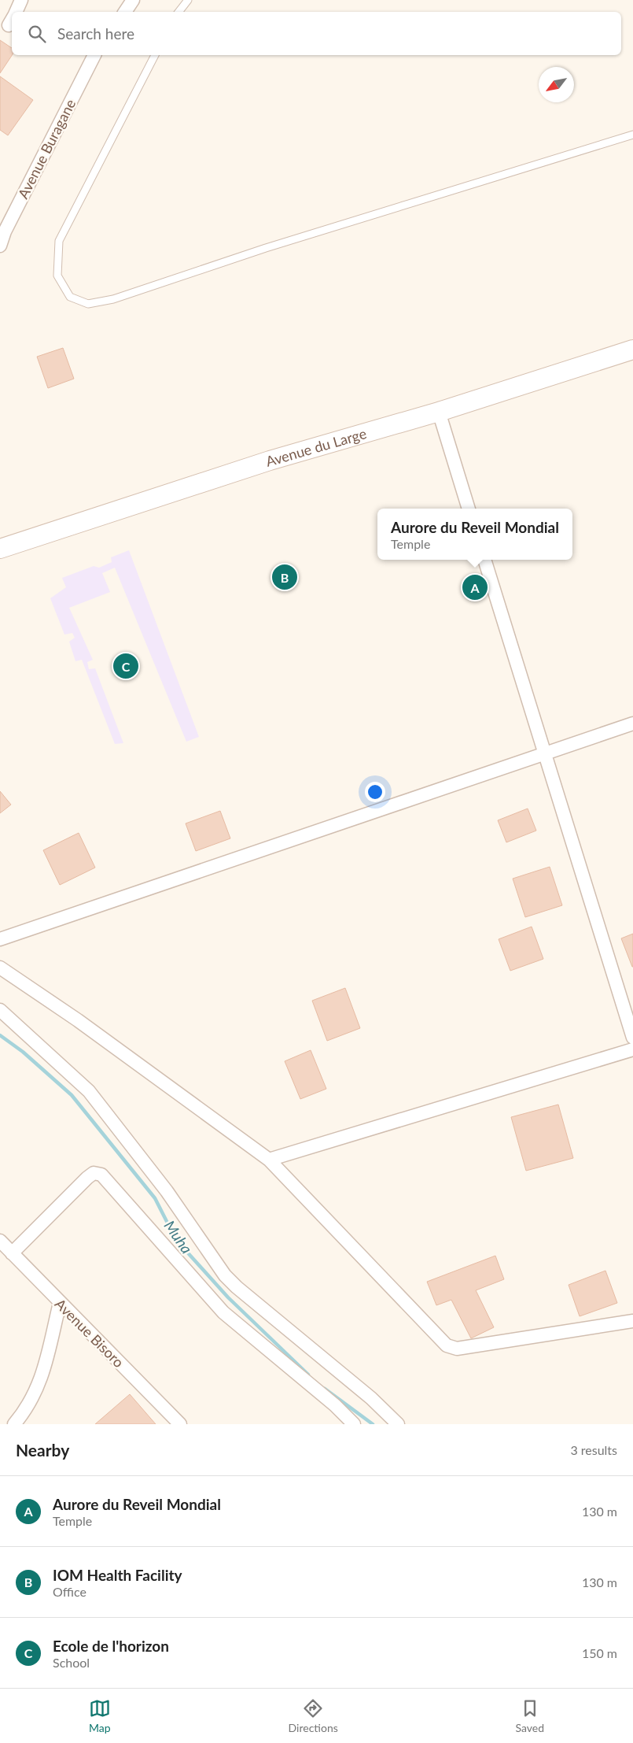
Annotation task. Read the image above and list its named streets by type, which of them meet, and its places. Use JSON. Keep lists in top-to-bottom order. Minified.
{"streets":{"main road":["Avenue du Large"],"street":["Avenue Buragane","Avenue Bisoro"]},"water":["Muha"],"north":"bottom left","page":{"search":"Search here","popup":["Aurore du Reveil Mondial","Temple"],"pins":["B","A","C"],"heading":["Nearby","3 results"],"list":[{"mark":"A","name":"Aurore du Reveil Mondial","note":"Temple","value":"130 m"},{"mark":"B","name":"IOM Health Facility","note":"Office","value":"130 m"},{"mark":"C","name":"Ecole de l'horizon","note":"School","value":"150 m"}],"nav":["Map","Directions","Saved"]}}
